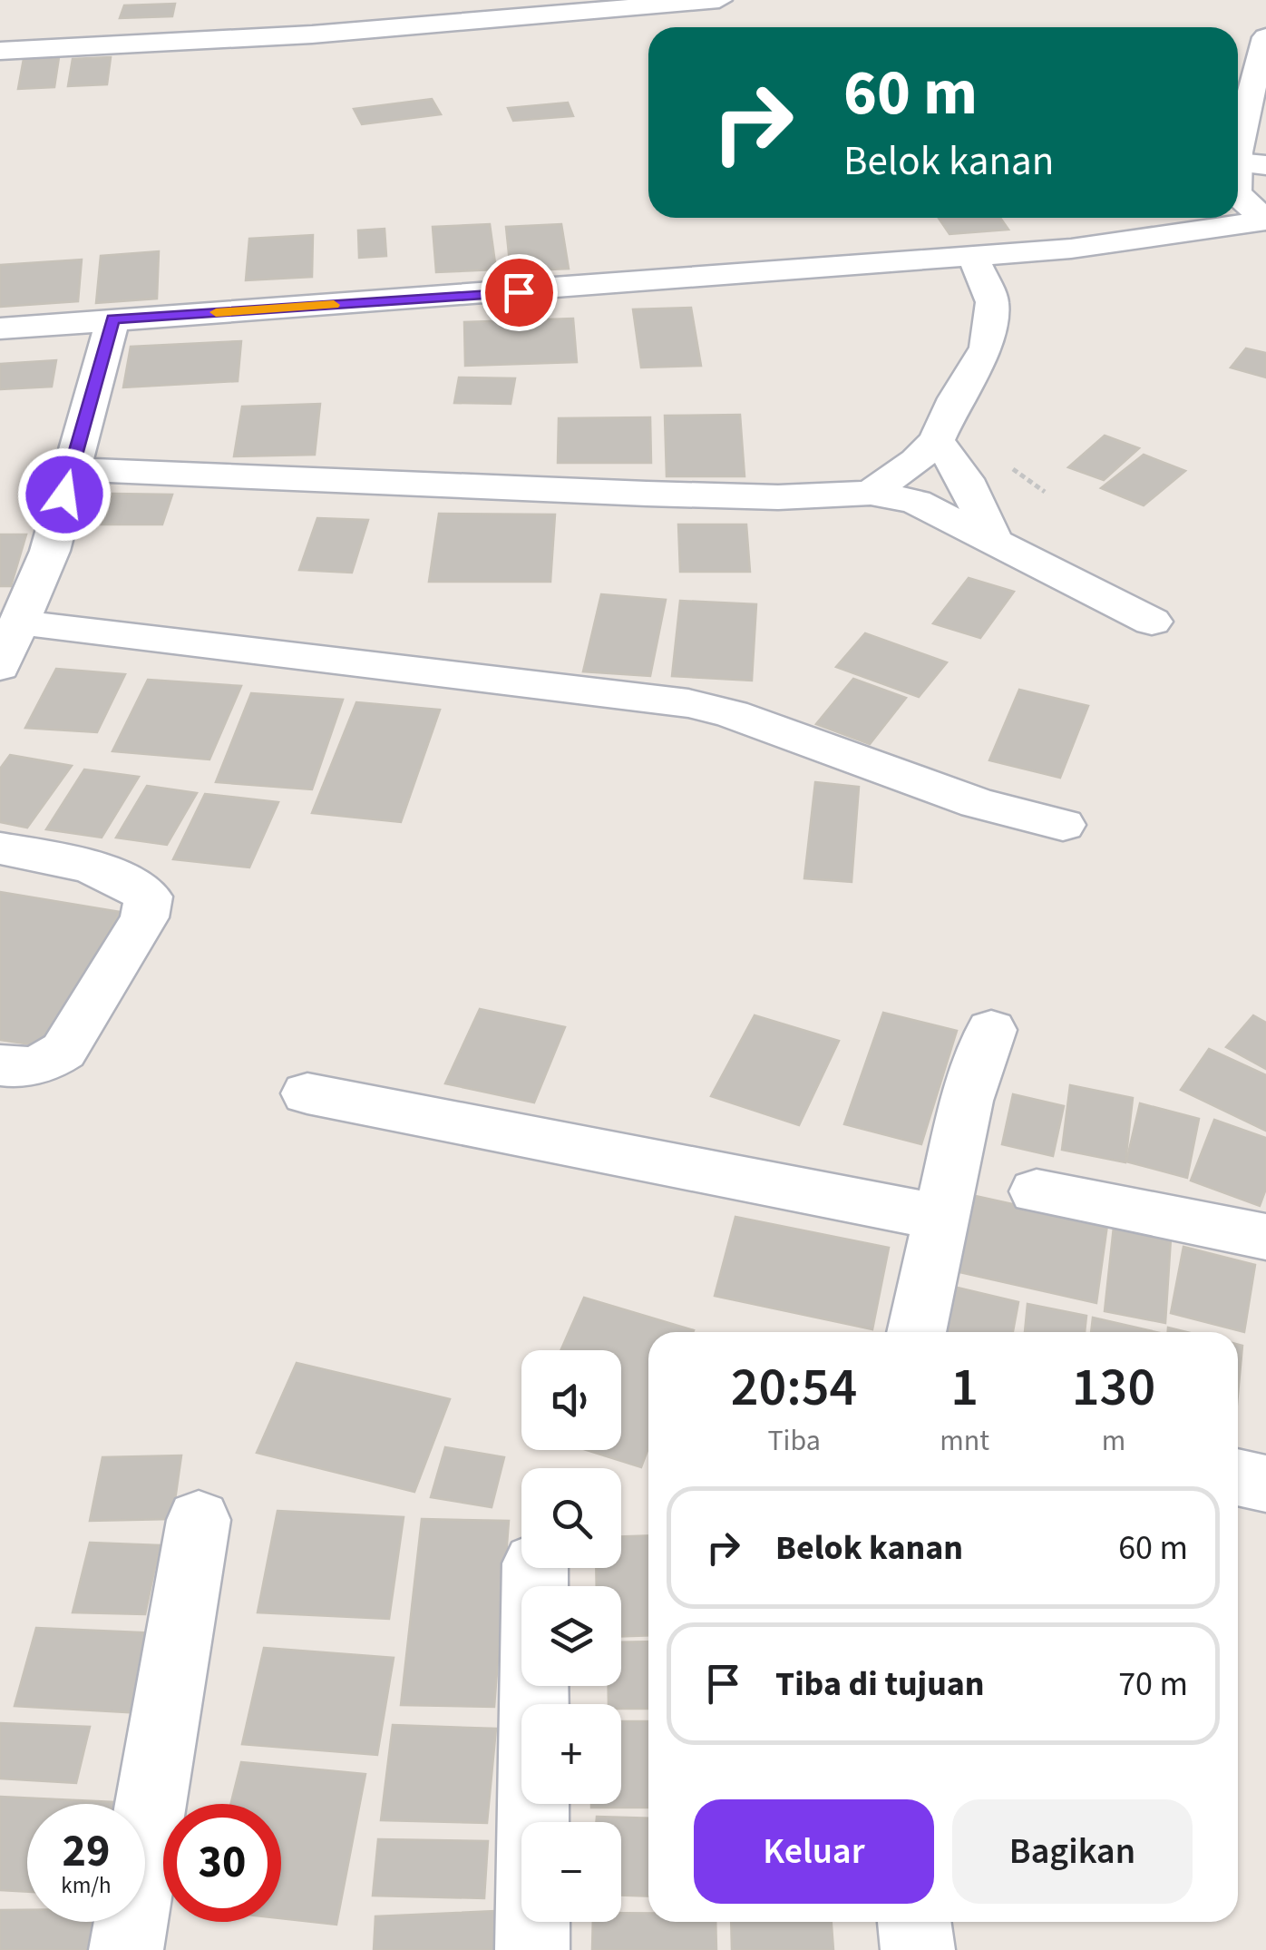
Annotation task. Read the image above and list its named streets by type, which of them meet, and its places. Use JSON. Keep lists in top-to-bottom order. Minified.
{"page":{"turn":["60 m","Belok kanan"],"eta":["20:54","Tiba","1","mnt","130","m"],"map_buttons":["+","−"],"list":[{"name":"Belok kanan","value":"60 m"},{"name":"Tiba di tujuan","value":"70 m"}],"buttons":["Keluar","Bagikan"],"speed":"29 km/h","limit":"30"}}
